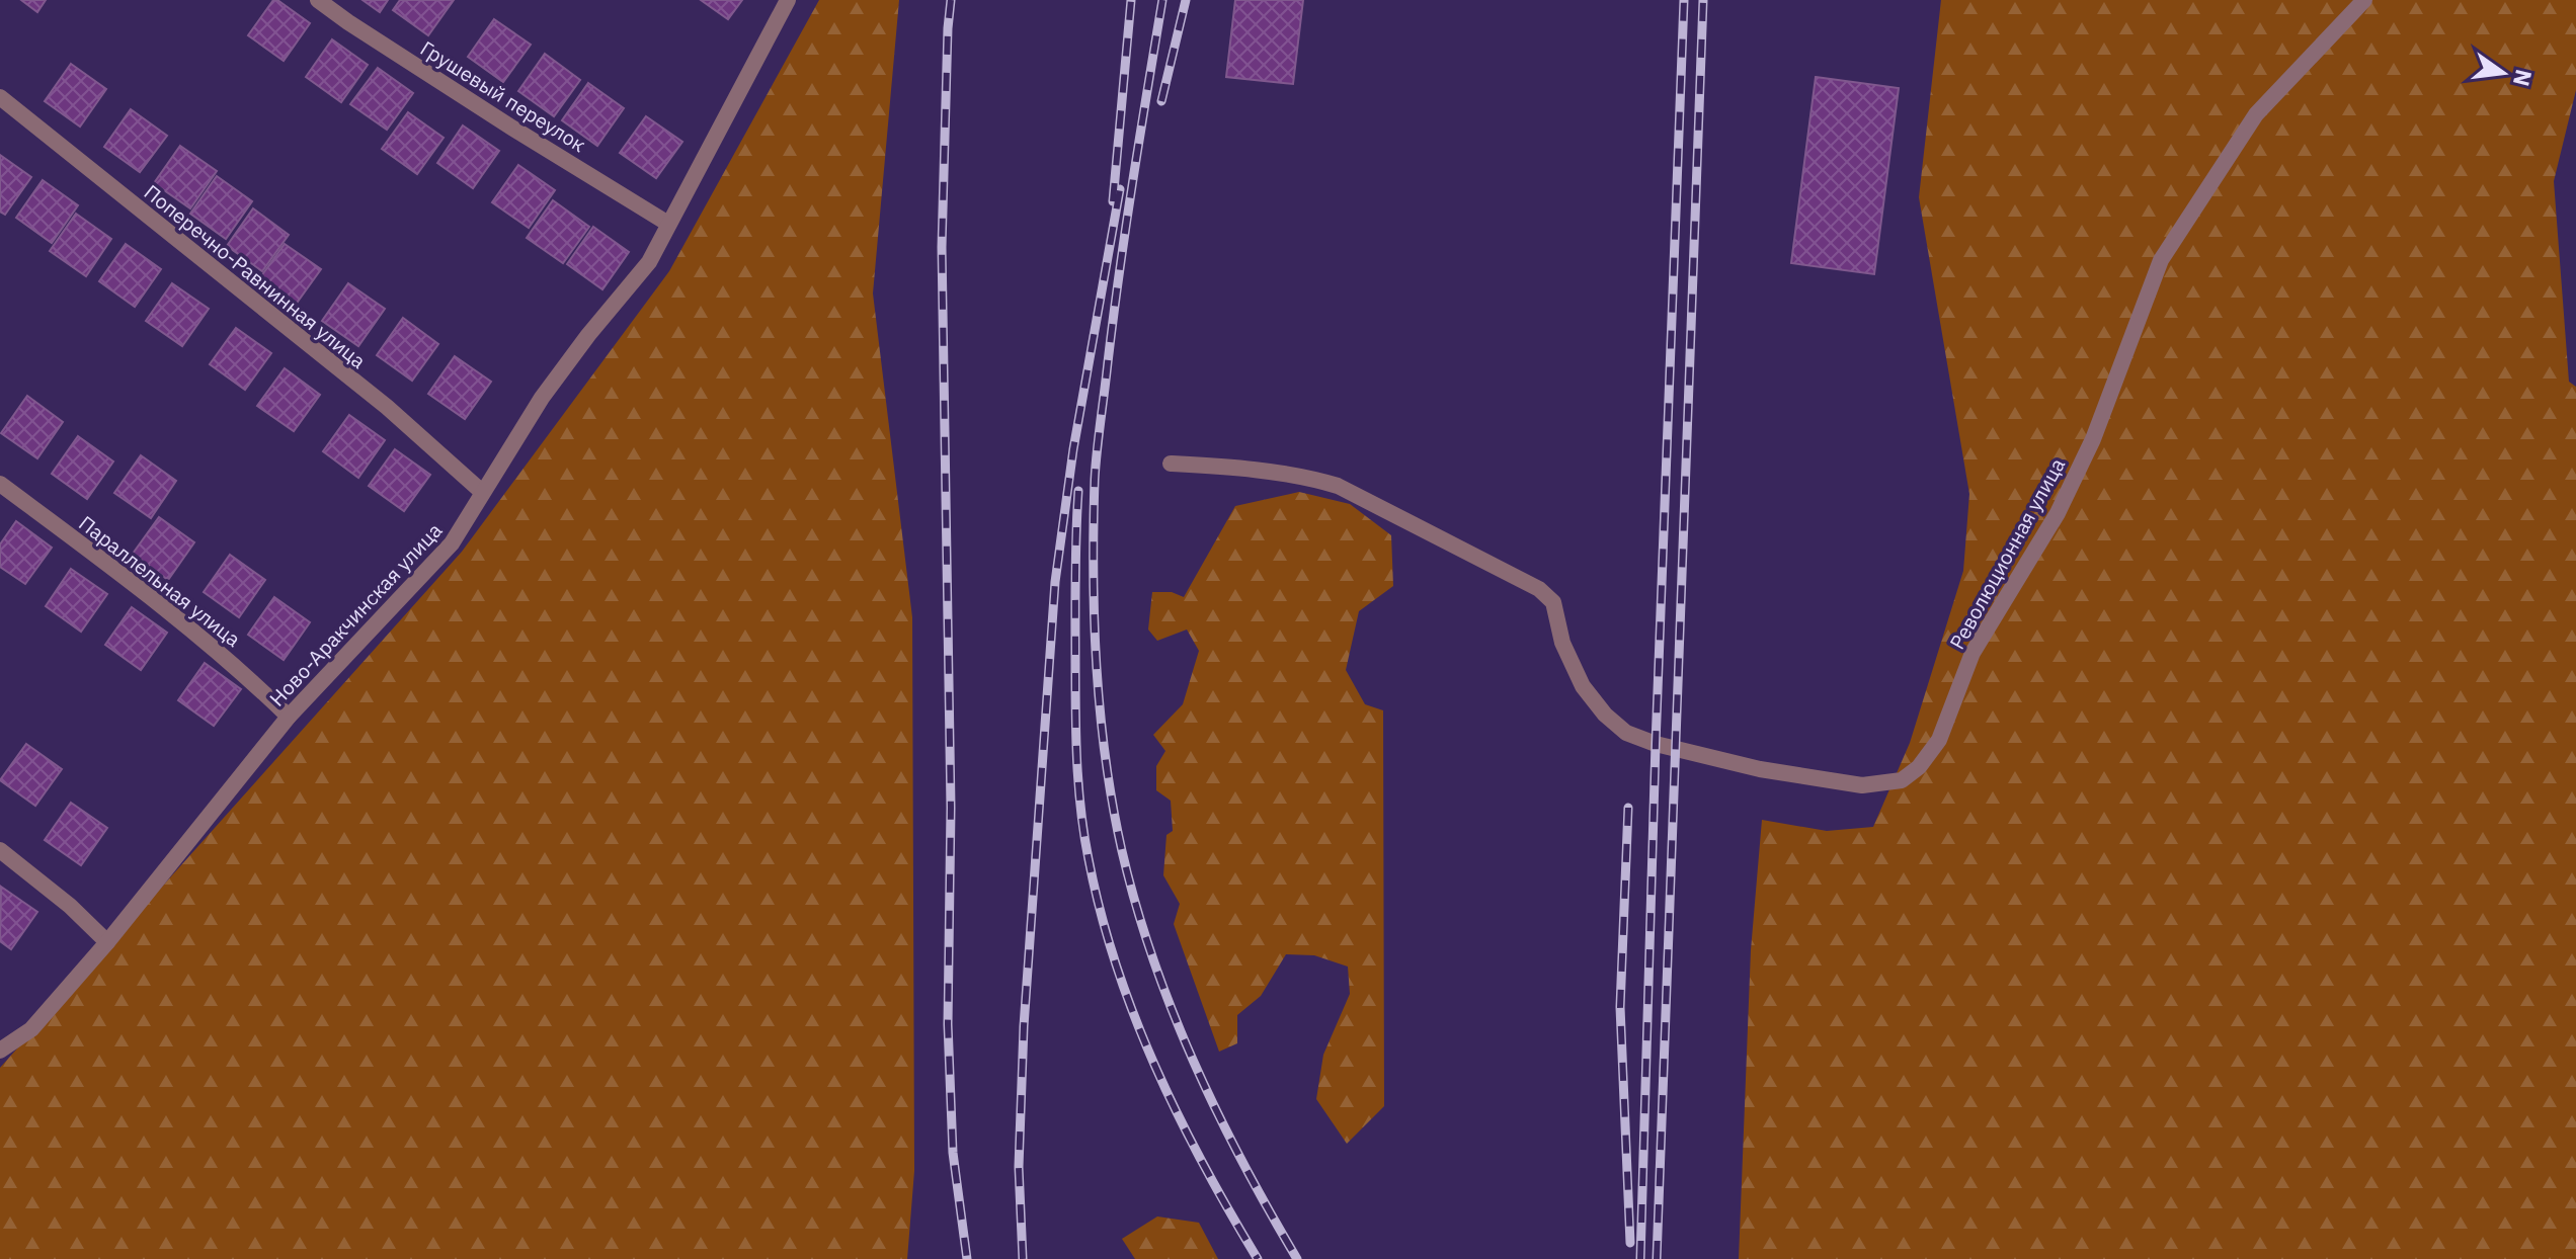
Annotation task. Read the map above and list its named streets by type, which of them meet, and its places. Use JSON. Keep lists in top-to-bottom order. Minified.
{"streets":{"street":["Грушевый переулок","Поперечно-Равнинная улица","Революционная улица","Параллельная улица","Ново-Аракчинская улица"]},"crossings":[["Грушевый переулок","Ново-Аракчинская улица"],["Поперечно-Равнинная улица","Ново-Аракчинская улица"],["Параллельная улица","Ново-Аракчинская улица"]],"north":"right"}
